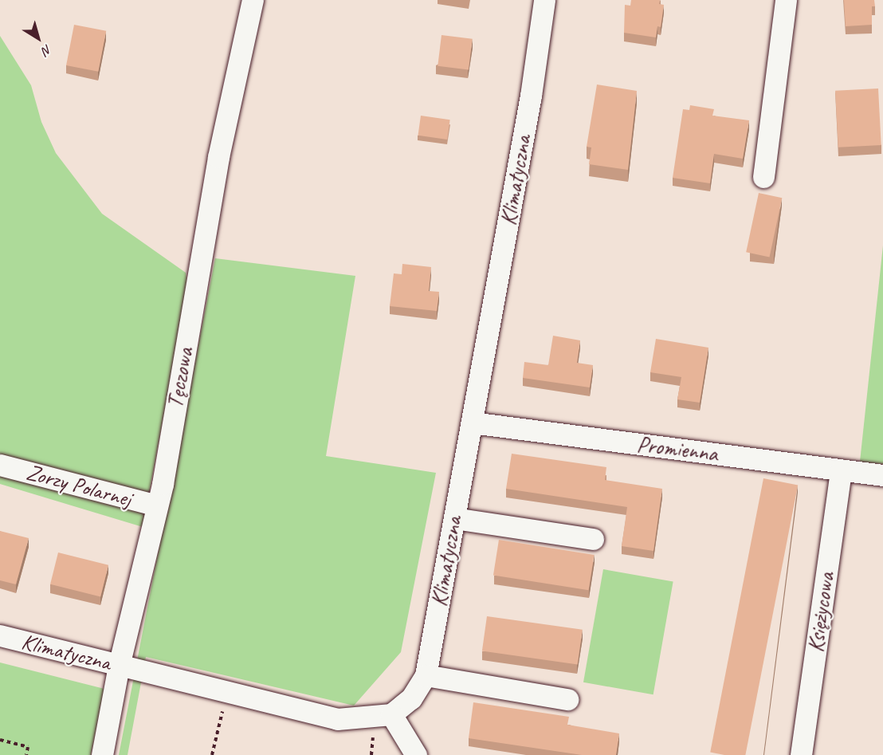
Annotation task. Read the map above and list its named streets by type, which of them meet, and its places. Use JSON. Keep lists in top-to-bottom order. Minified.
{"streets":{"street":["Klimatyczna","Tęczowa","Promienna","Zorzy Polarnej","Księżycowa"]},"crossings":[["Klimatyczna","Tęczowa"],["Klimatyczna","Promienna"],["Tęczowa","Zorzy Polarnej"],["Promienna","Księżycowa"]],"north":"bottom right"}
